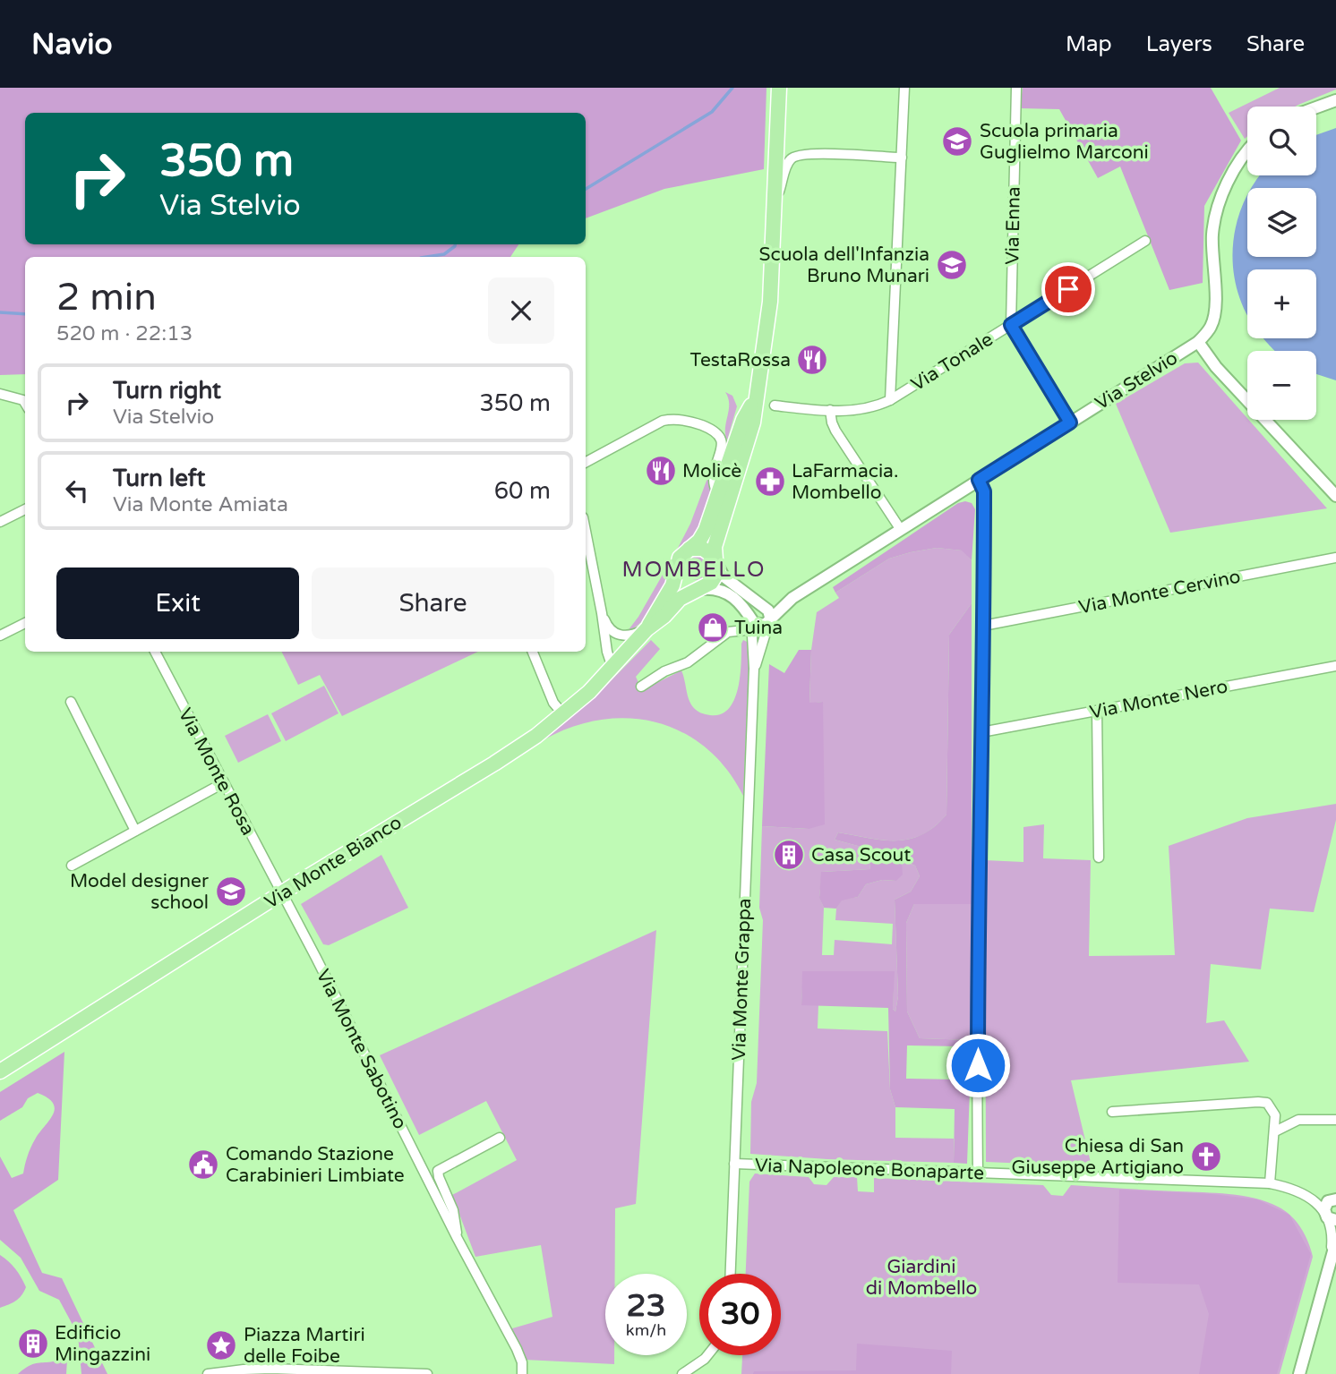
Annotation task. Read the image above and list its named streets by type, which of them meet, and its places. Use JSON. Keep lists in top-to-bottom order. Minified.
{"streets":{"main road":["Via Monte Bianco"],"street":["Via Enna","Via Tonale","Via Stelvio","Via Monte Cervino","Via Monte Nero","Via Monte Rosa","Via Monte Grappa","Via Monte Sabotino","Via Napoleone Bonaparte"]},"crossings":[["Via Enna","Via Tonale"],["Via Stelvio","Via Monte Grappa"],["Via Monte Rosa","Via Monte Bianco"],["Via Monte Rosa","Via Monte Sabotino"],["Via Monte Bianco","Via Monte Sabotino"],["Via Monte Grappa","Via Napoleone Bonaparte"]],"districts":["MOMBELLO"],"parks":["Giardini di Mombello"],"places":{"school or university":["Scuola primaria Guglielmo Marconi","Scuola dell'Infanzia Bruno Munari","Model designer school"],"restaurant":["TestaRossa","Molicè"],"pharmacy":["LaFarmacia. Mombello"],"shop":["Tuina"],"building":["Casa Scout","Edificio Mingazzini"],"church":["Chiesa di San Giuseppe Artigiano"],"public building":["Comando Stazione Carabinieri Limbiate"],"place":["Piazza Martiri delle Foibe"]},"page":{"header":"Navio","nav":["Map","Layers","Share"],"map_buttons":["+","−"],"turn":["350 m","Via Stelvio"],"heading":["2 min","520 m · 22:13"],"list":[{"name":"Turn right","note":"Via Stelvio","value":"350 m"},{"name":"Turn left","note":"Via Monte Amiata","value":"60 m"}],"buttons":["Exit","Share"],"speed":"23 km/h","limit":"30"}}
